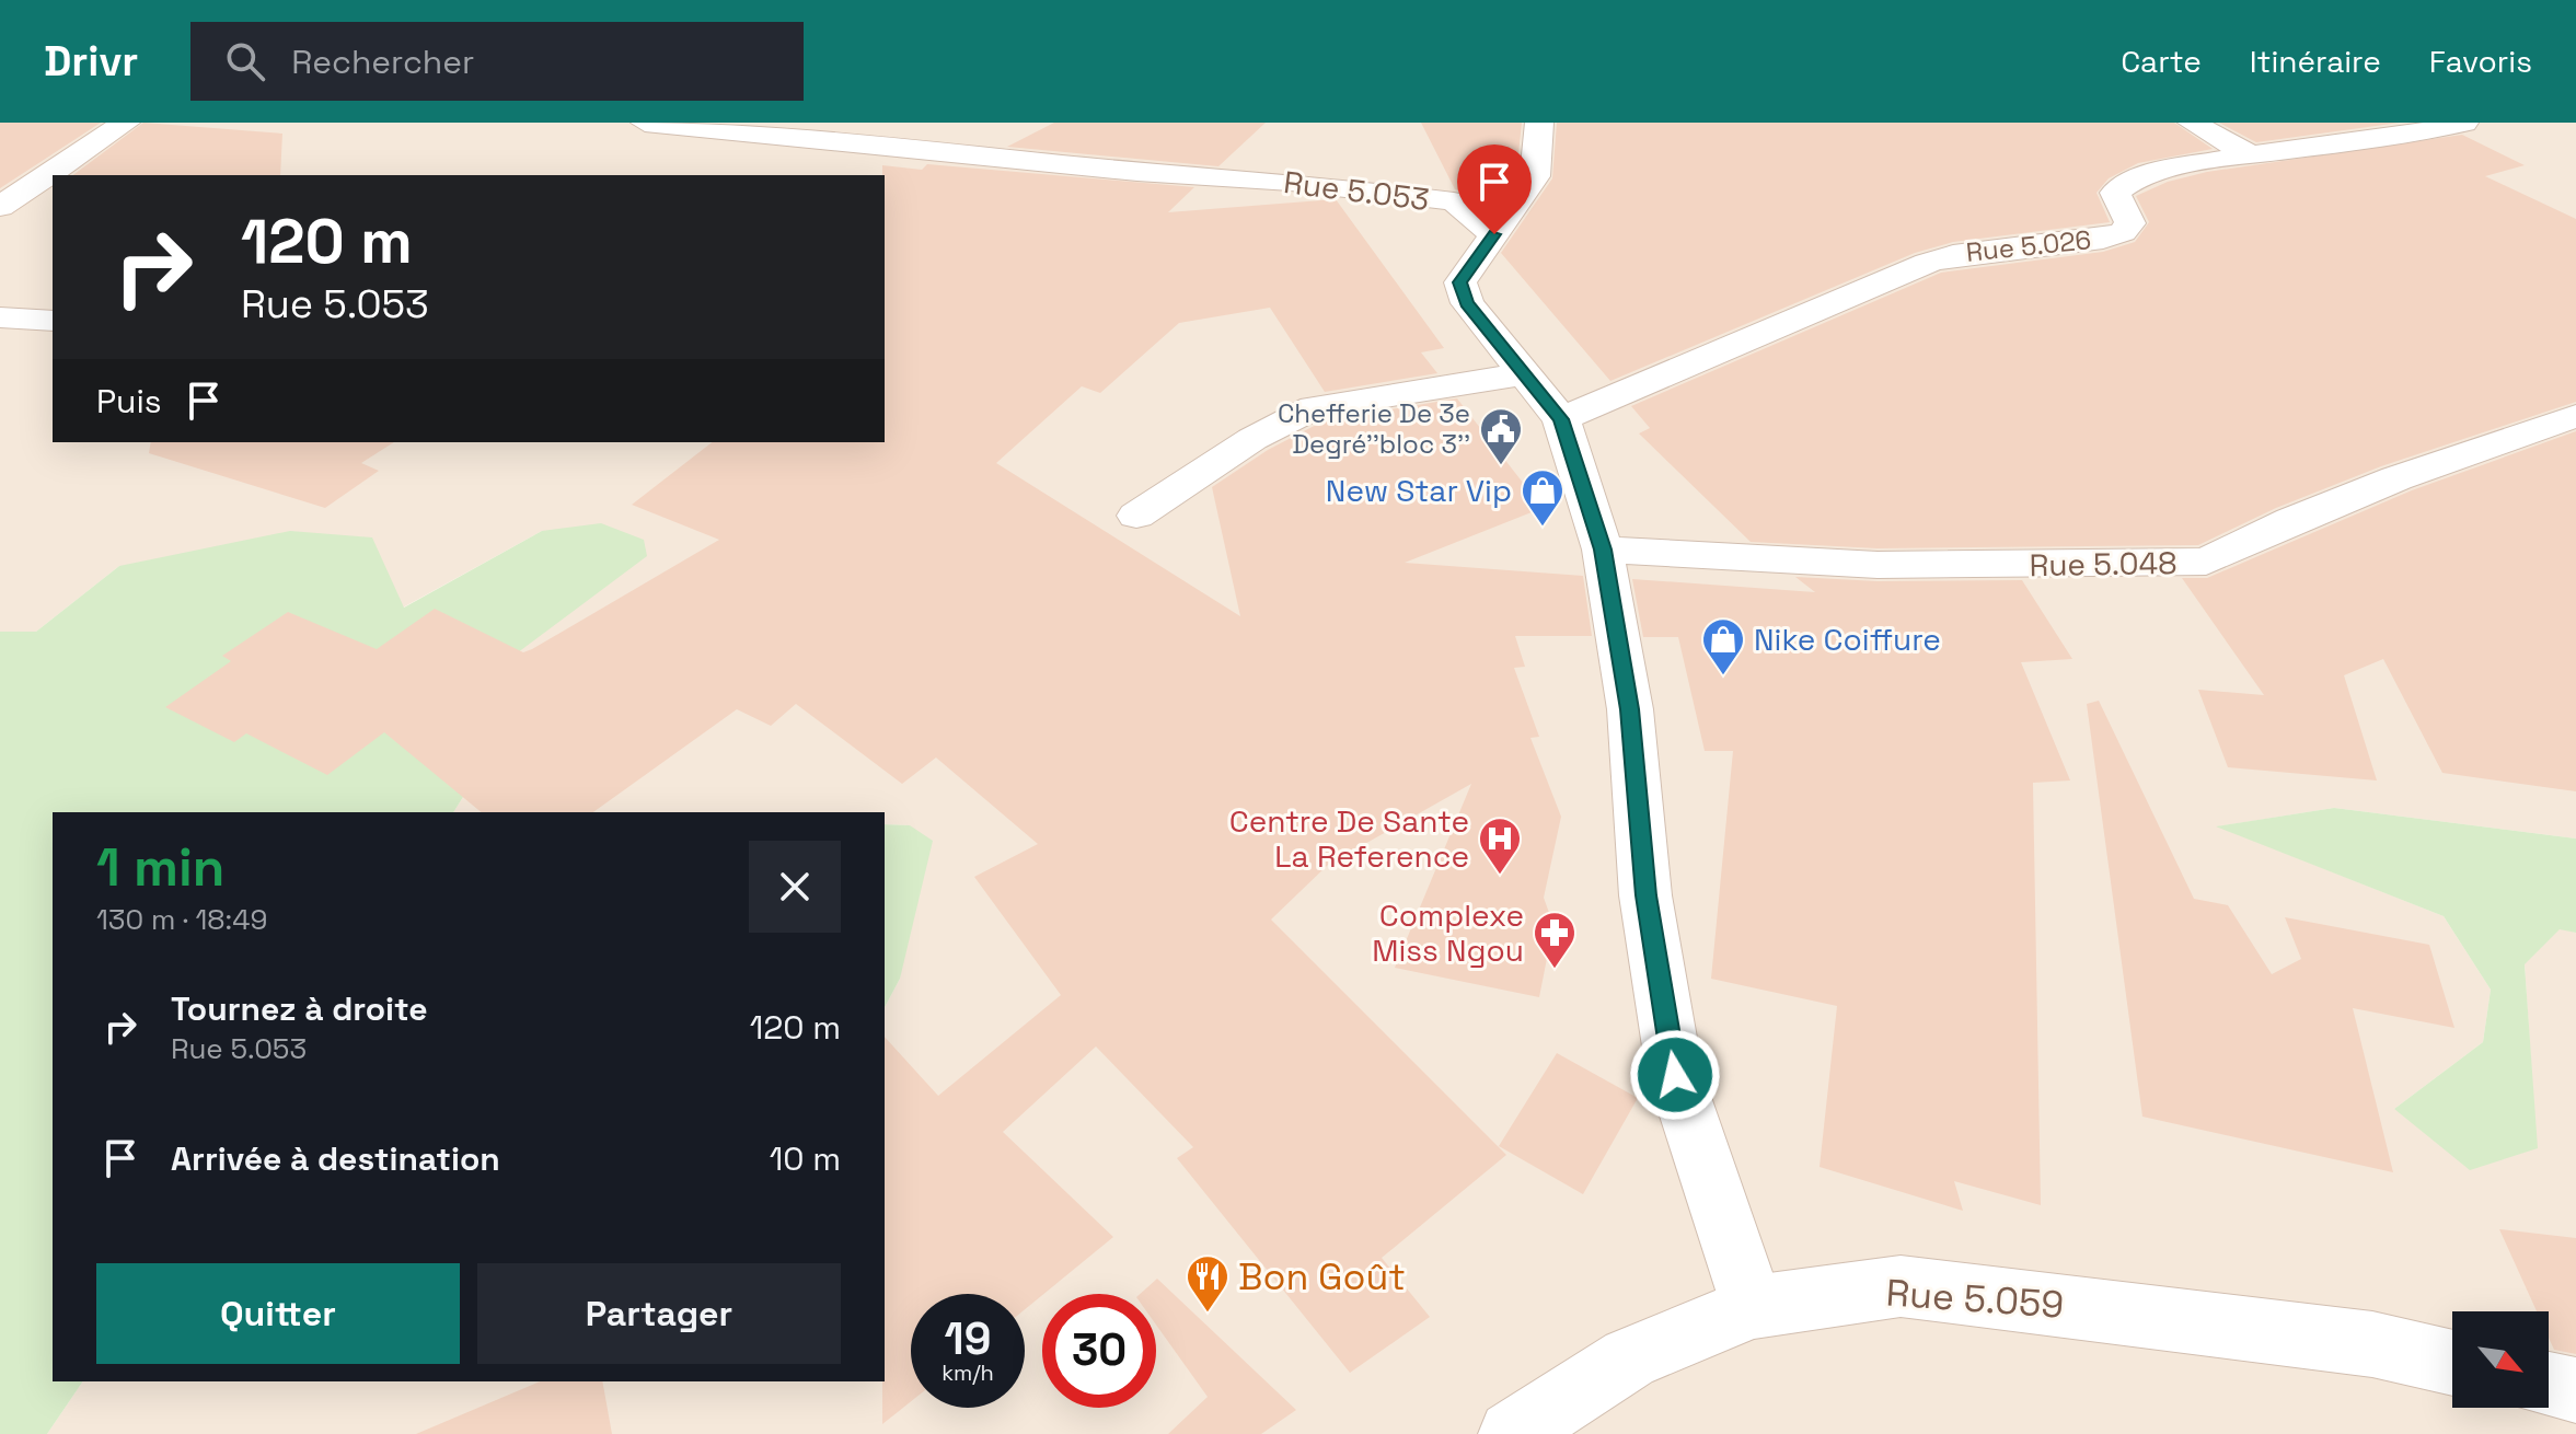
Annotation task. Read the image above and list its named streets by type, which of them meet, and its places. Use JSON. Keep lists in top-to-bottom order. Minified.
{"streets":{"street":["Rue 5.053","Rue 5.026","Rue 5.048","Rue 5.059"]},"places":{"public building":["Chefferie De 3e Degré''bloc 3''"],"shop":["New Star Vip","Nike Coiffure"],"hospital":["Centre De Sante La Reference"],"pharmacy":["Complexe Miss Ngou"],"restaurant":["Bon Goût"]},"north":"bottom right","page":{"header":"Drivr","search":"Rechercher","nav":["Carte","Itinéraire","Favoris"],"turn":["120 m","Rue 5.053"],"then":"Puis","heading":["1 min","130 m · 18:49"],"list":[{"name":"Tournez à droite","note":"Rue 5.053","value":"120 m"},{"name":"Arrivée à destination","value":"10 m"}],"buttons":["Quitter","Partager"],"speed":"19 km/h","limit":"30"}}
